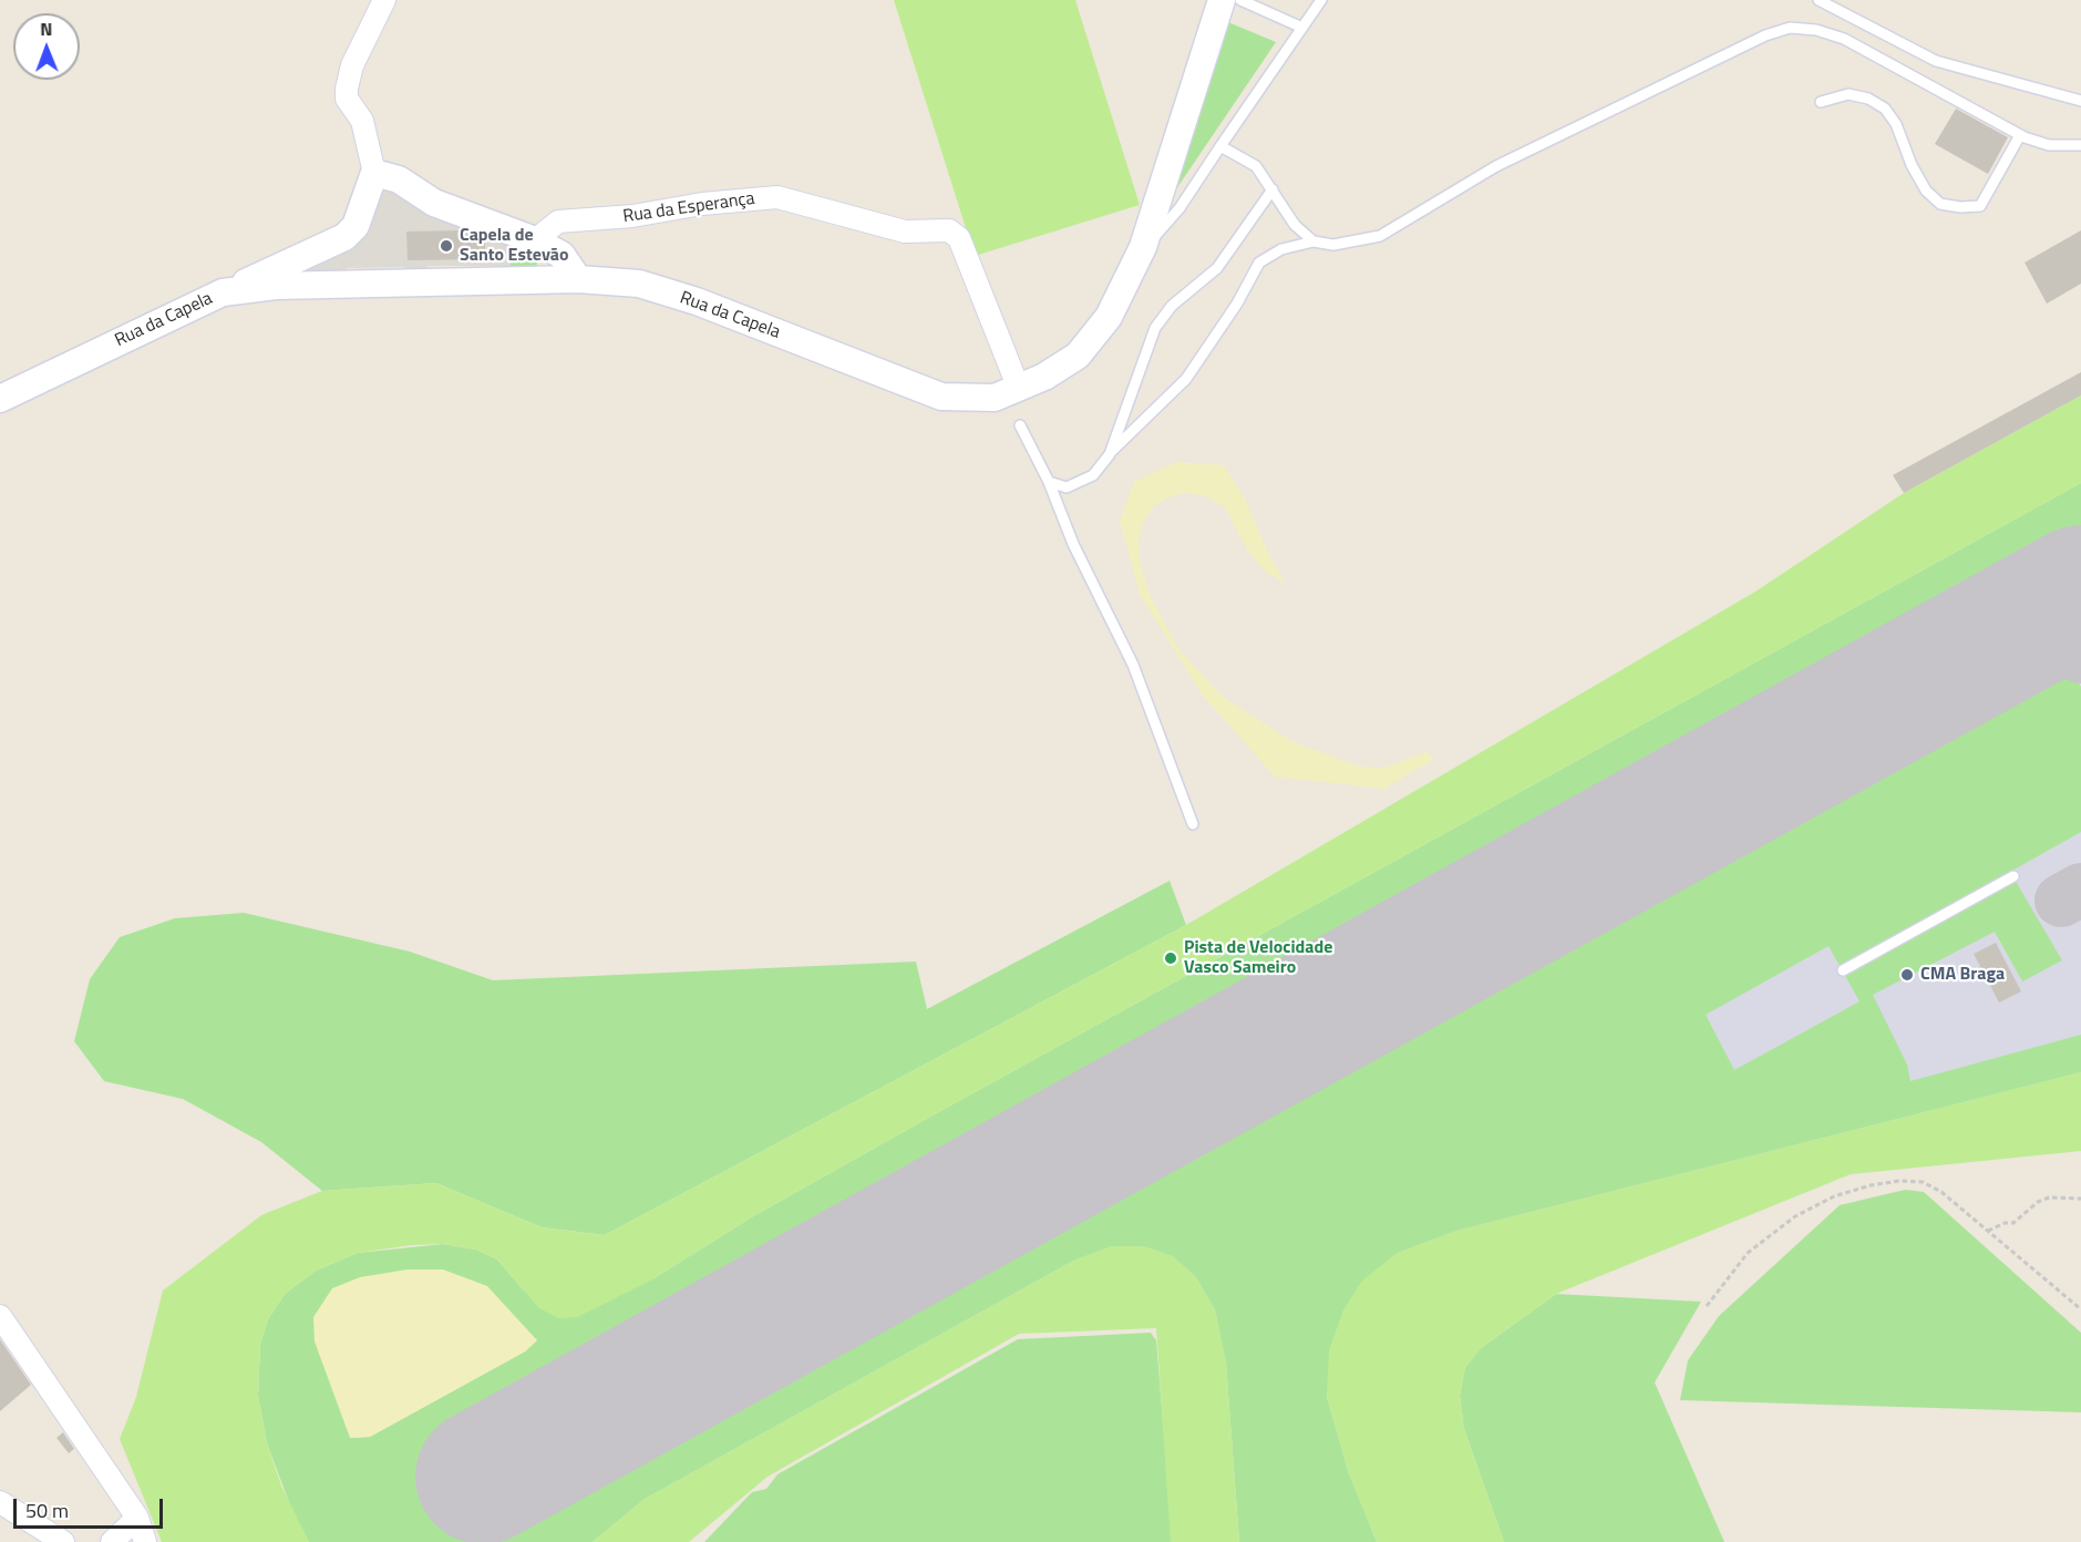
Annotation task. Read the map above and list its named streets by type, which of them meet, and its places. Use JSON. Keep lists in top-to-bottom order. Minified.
{"streets":{"street":["Rua da Esperança","Rua da Capela"]},"crossings":[["Rua da Esperança","Rua da Capela"]],"places":["Capela de Santo Estevão","Pista de Velocidade Vasco Sameiro","CMA Braga"],"scale_bar":"50 m","north":"top"}
